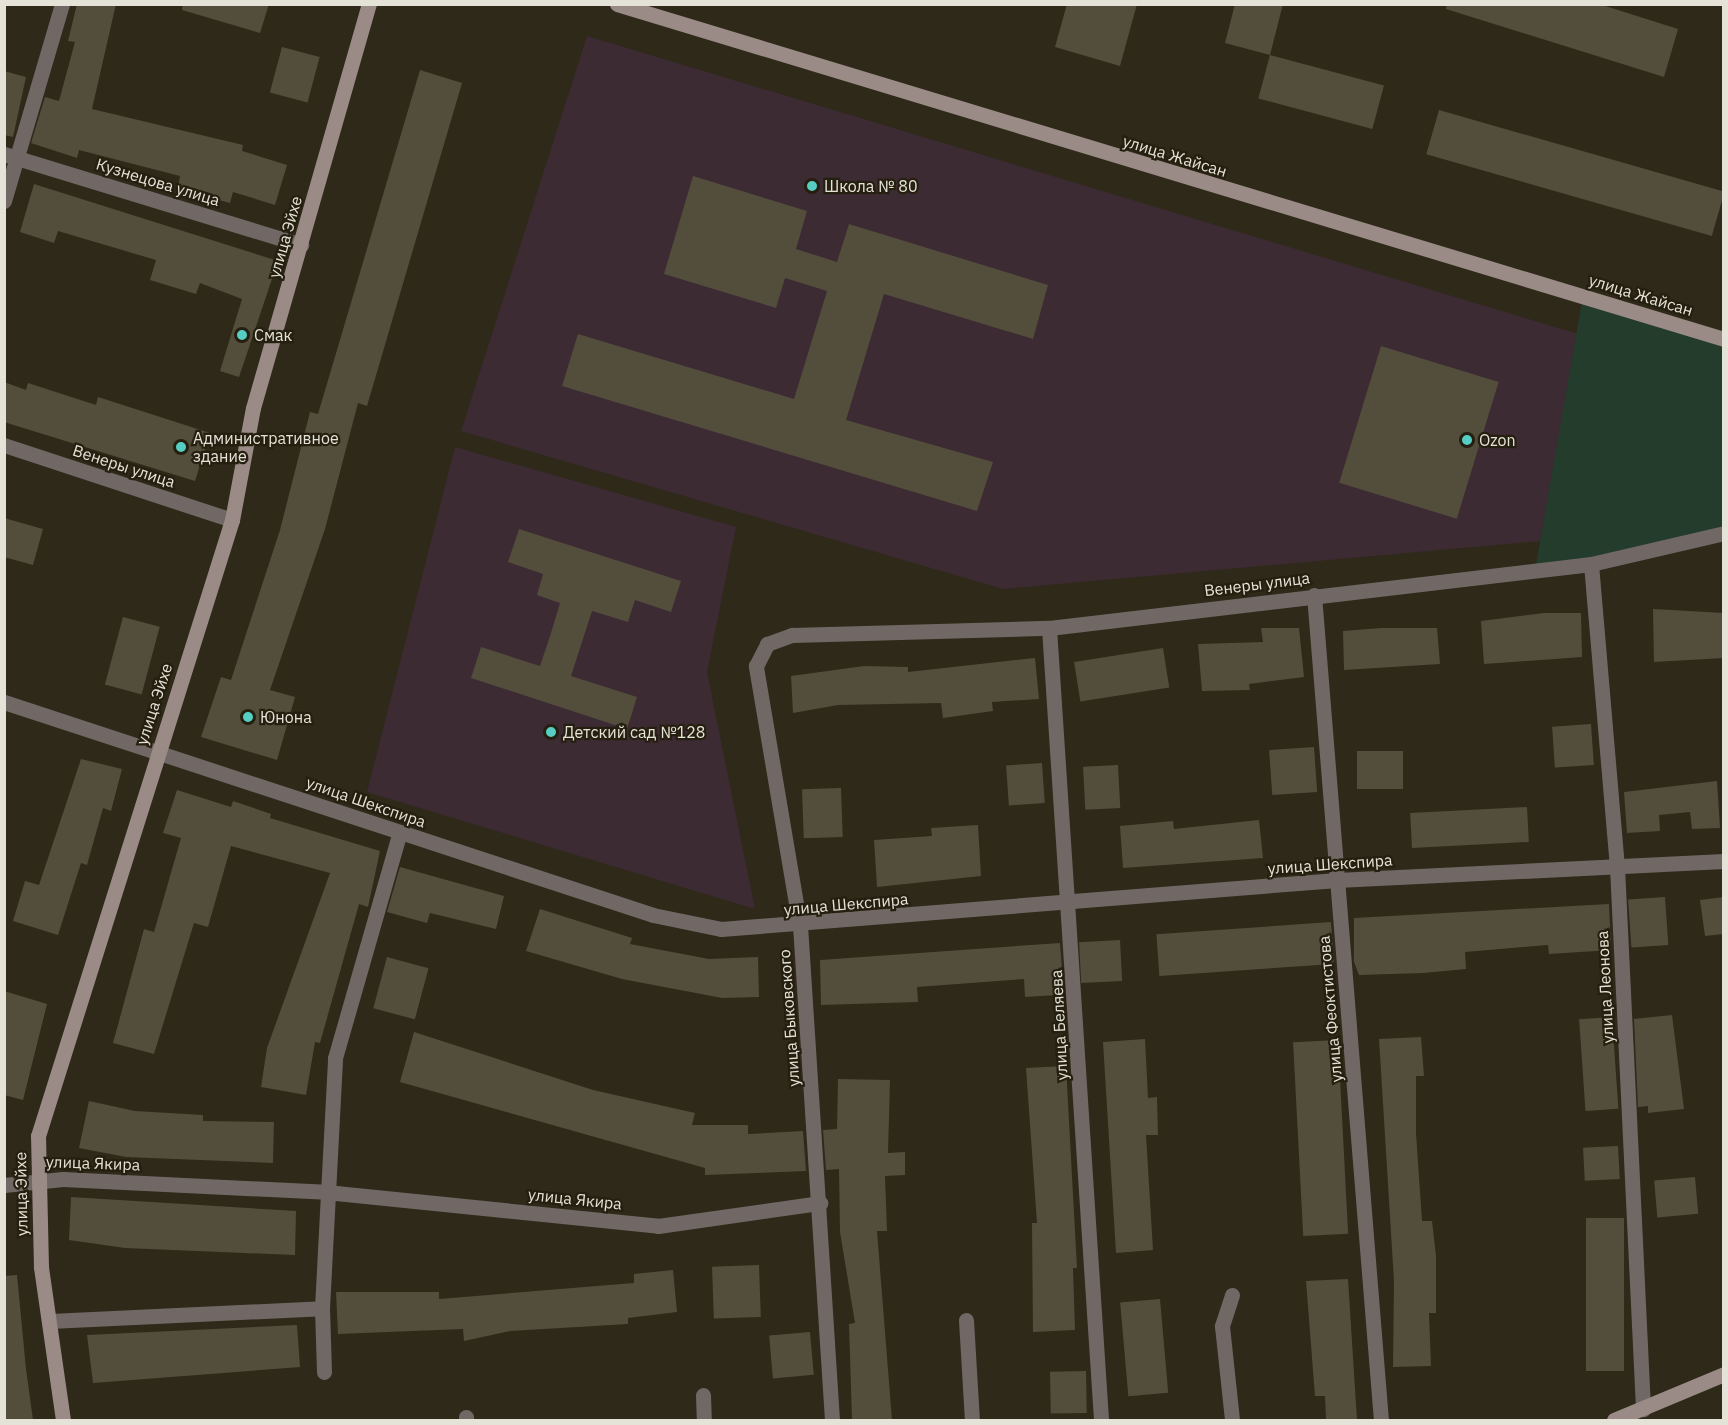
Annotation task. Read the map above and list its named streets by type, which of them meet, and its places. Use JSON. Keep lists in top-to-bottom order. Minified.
{"streets":{"street":["улица Жайсан","Кузнецова улица","улица Эйхе","Венеры улица","улица Шекспира","улица Леонова","улица Феоктистова","улица Быковского","улица Беляева","улица Якира"]},"crossings":[["Кузнецова улица","улица Эйхе"],["улица Эйхе","Венеры улица"],["улица Эйхе","улица Шекспира"],["улица Эйхе","улица Якира"],["Венеры улица","улица Леонова"],["Венеры улица","улица Феоктистова"],["Венеры улица","улица Быковского"],["Венеры улица","улица Беляева"],["улица Шекспира","улица Леонова"],["улица Шекспира","улица Феоктистова"],["улица Шекспира","улица Быковского"],["улица Шекспира","улица Беляева"],["улица Быковского","улица Якира"]],"places":["Школа № 80","Смак","Ozon","Административное здание","Юнона","Детский сад №128"]}
